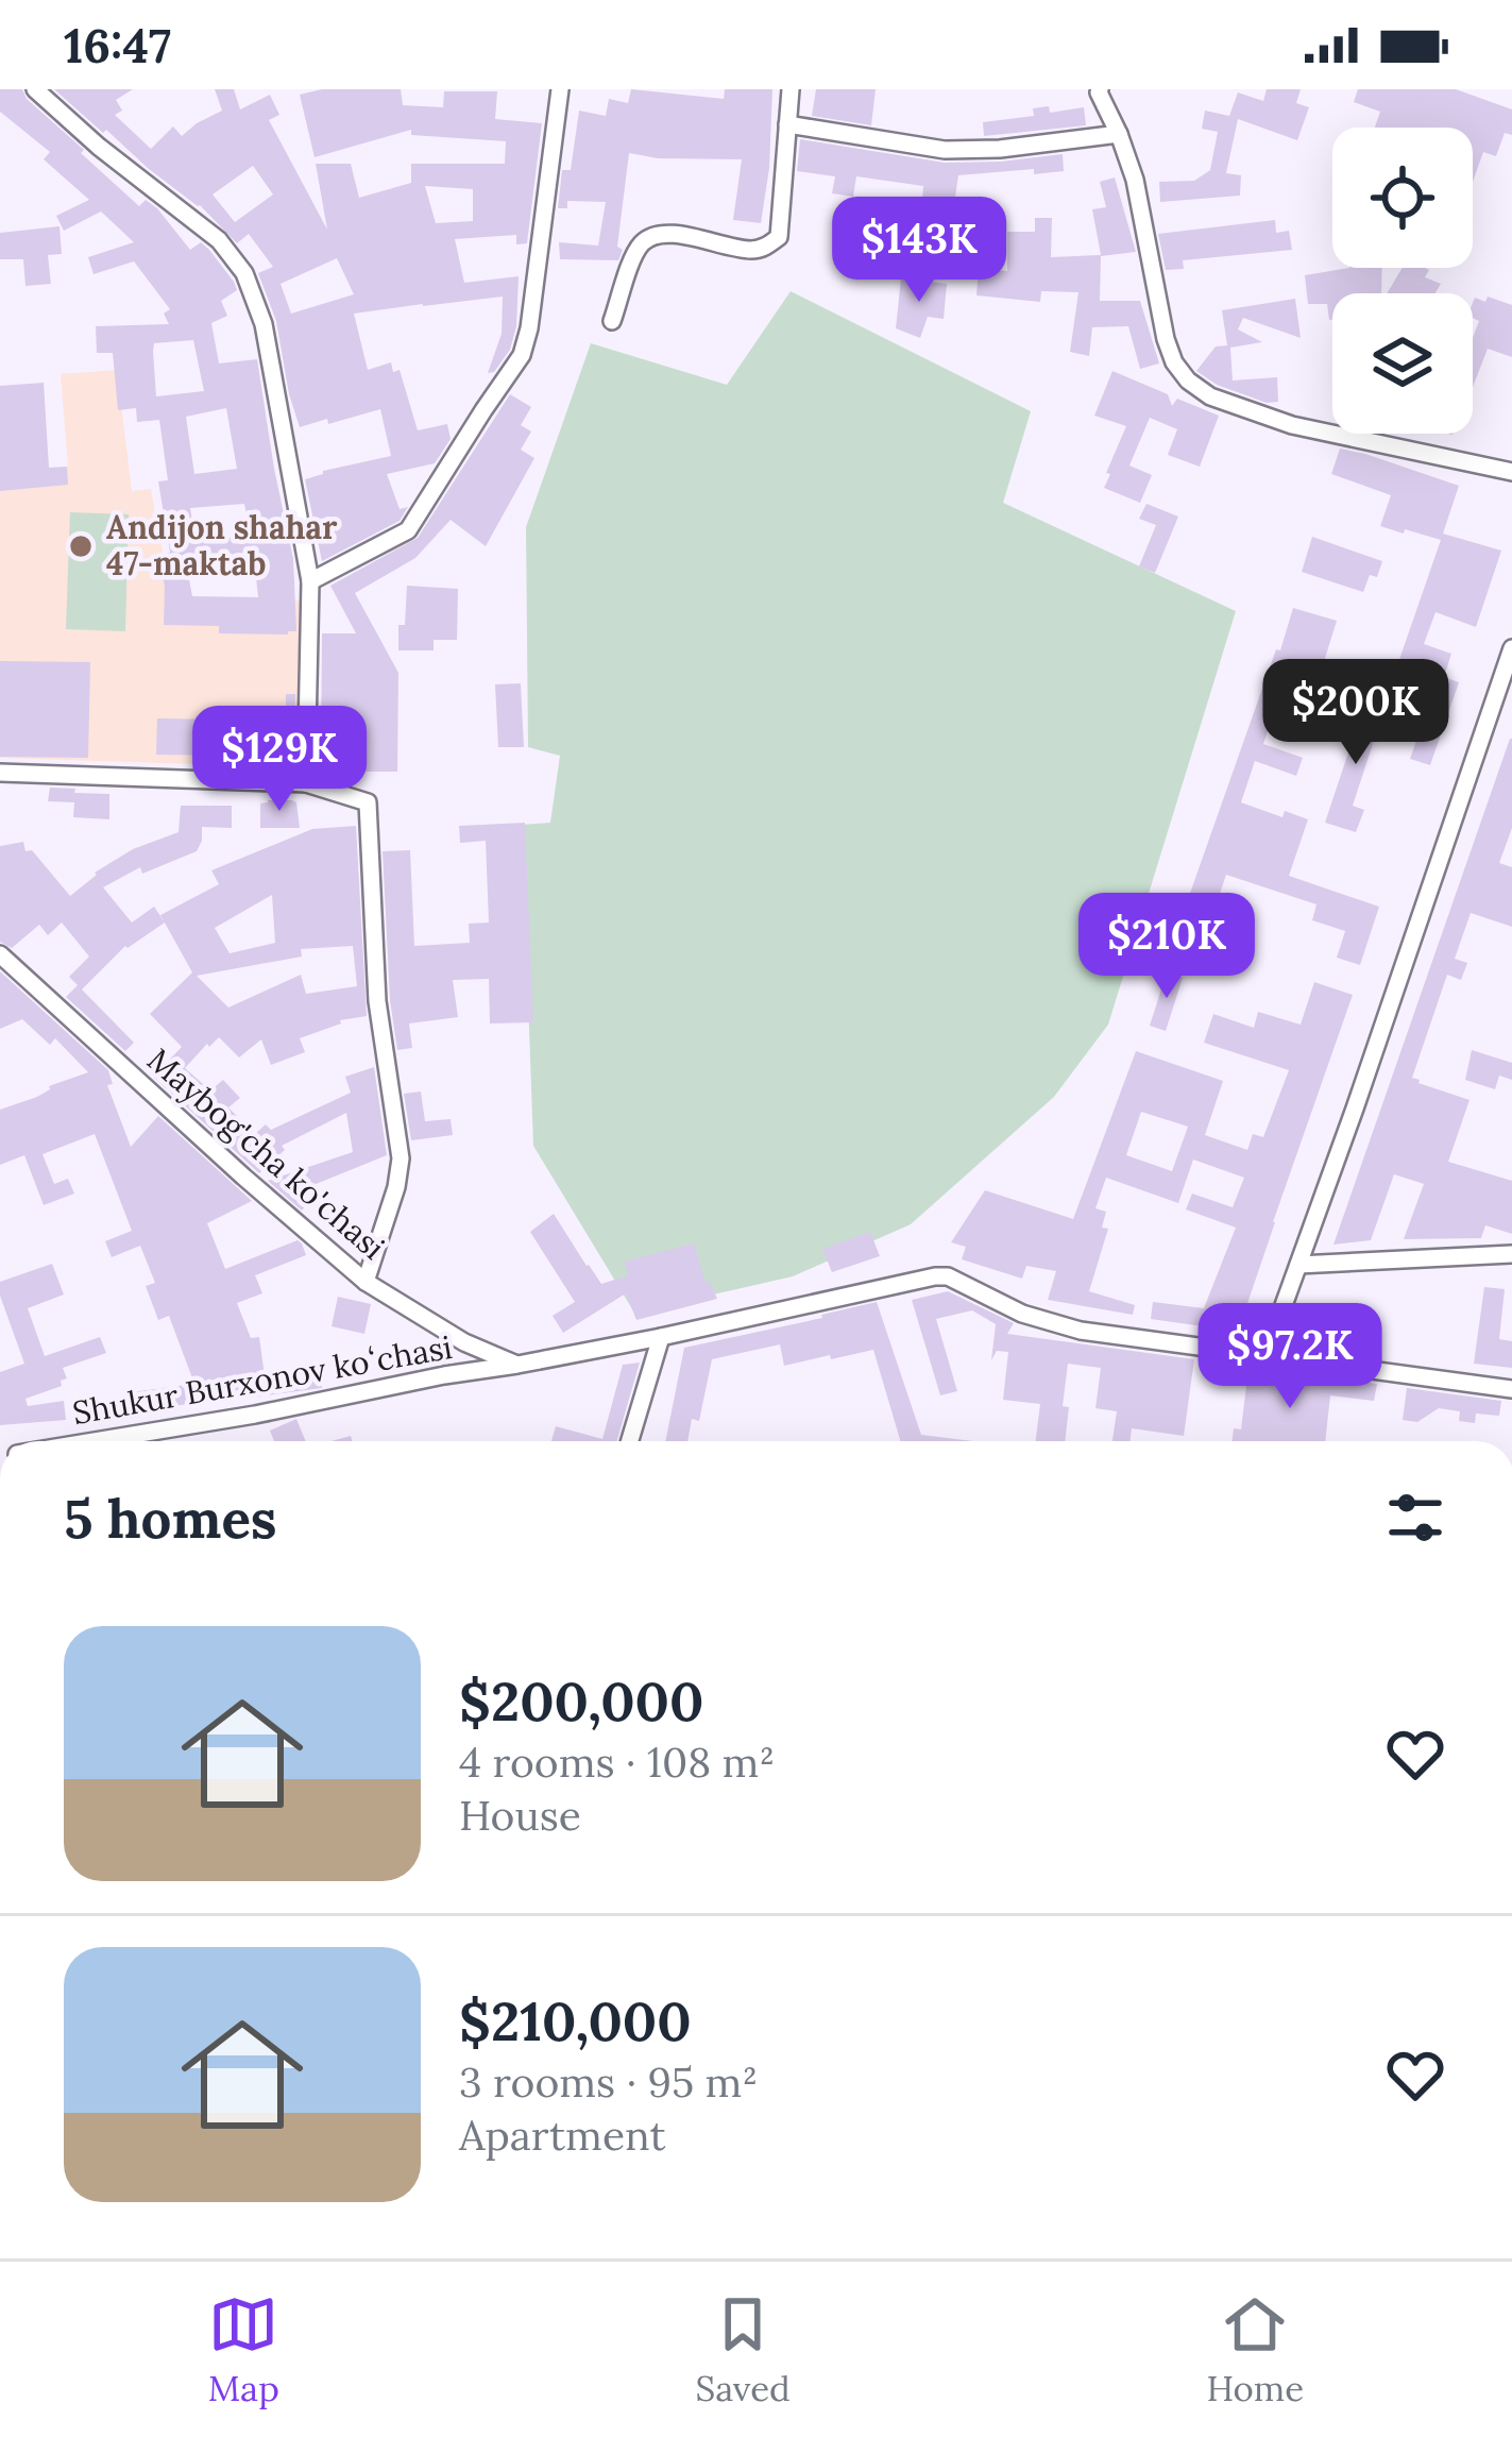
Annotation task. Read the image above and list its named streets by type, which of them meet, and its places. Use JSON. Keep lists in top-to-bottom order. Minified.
{"streets":{"street":["Maybog'cha ko'chasi","Shukur Burxonov koʻchasi"]},"crossings":[["Maybog'cha ko'chasi","Shukur Burxonov koʻchasi"]],"places":["Andijon shahar 47-maktab"],"page":{"status":"16:47","price":["$143K","$200K","$129K","$210K","$97.2K"],"heading":"5 homes","list":[{"name":"$200,000","note":"4 rooms · 108 m² · House"},{"name":"$210,000","note":"3 rooms · 95 m² · Apartment"}],"tabs":["Map","Saved","Home"]}}
